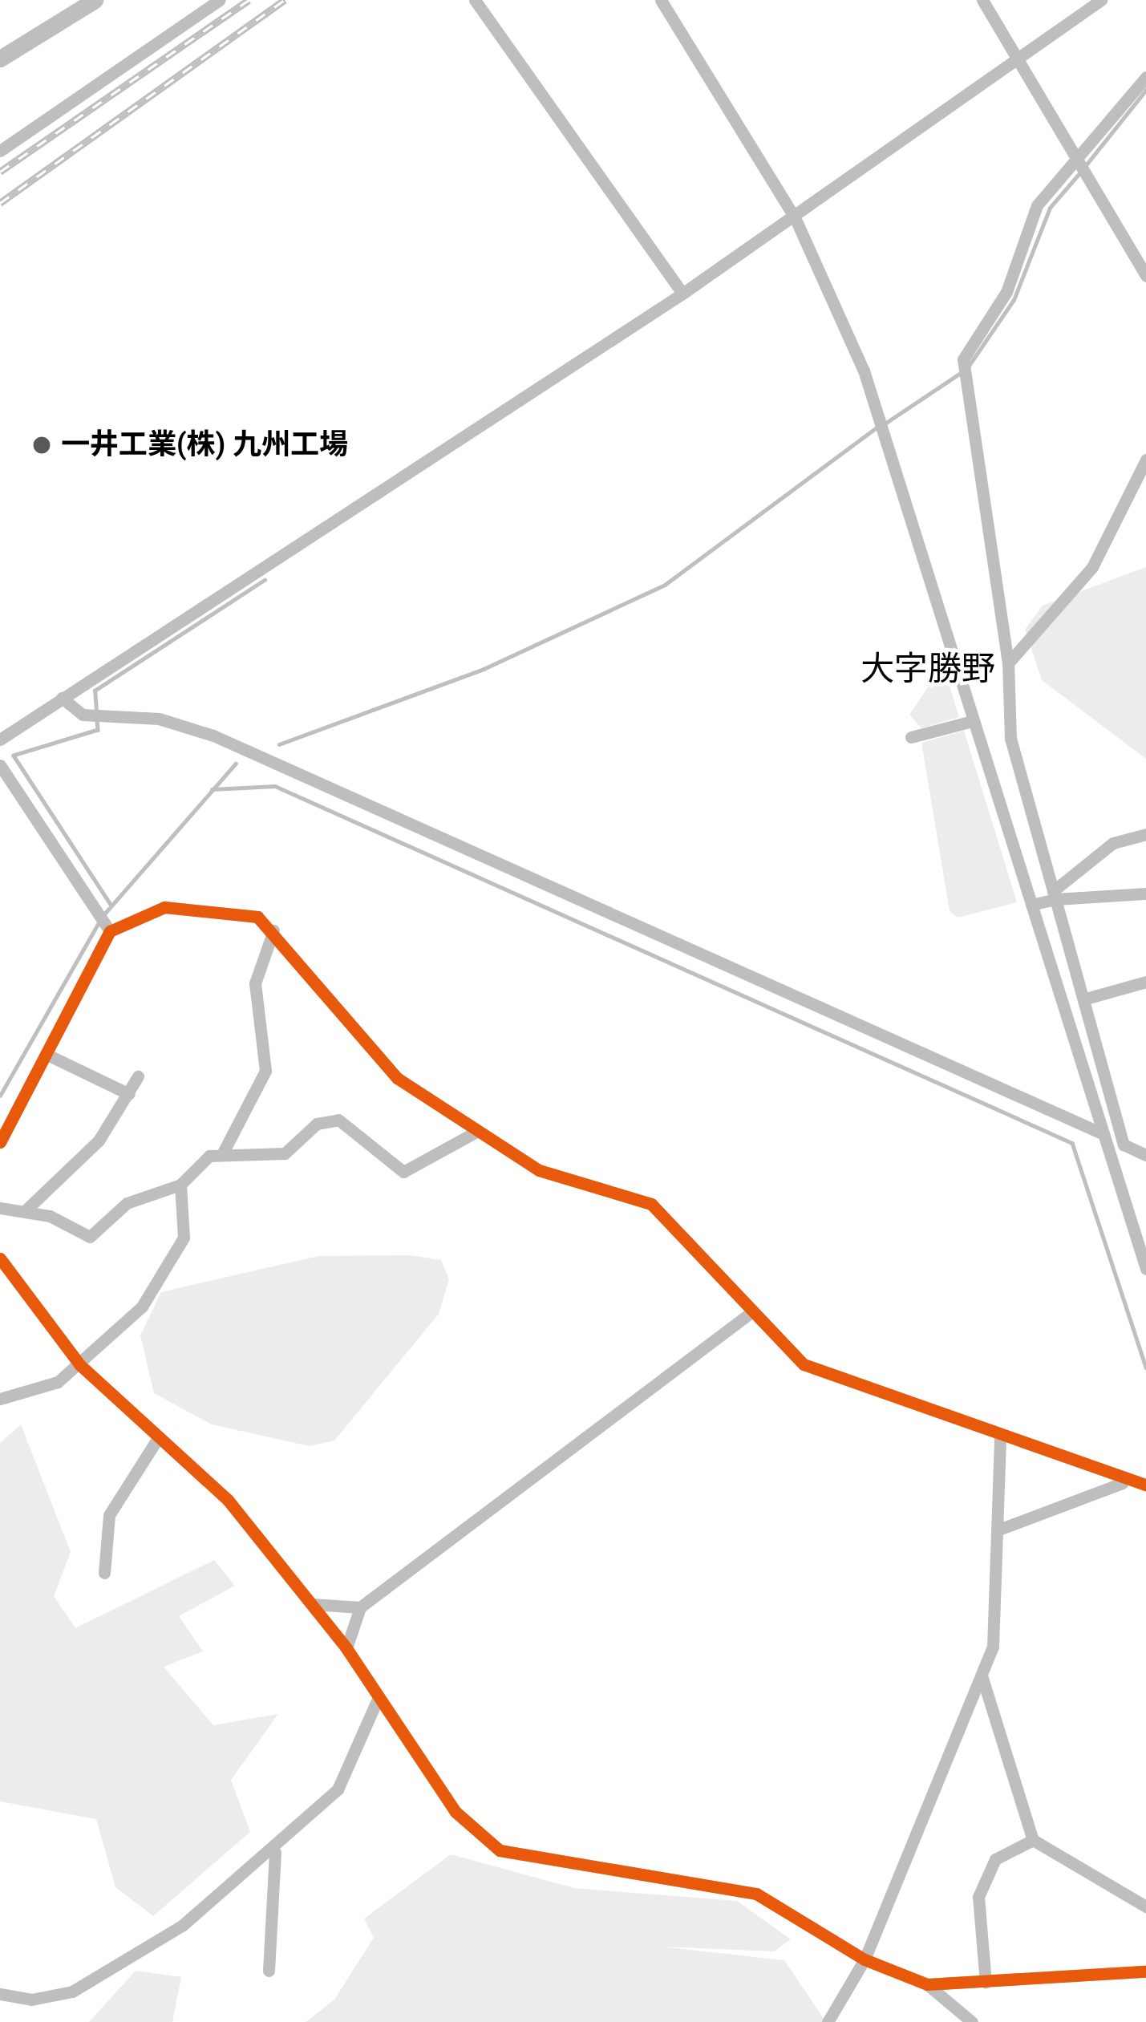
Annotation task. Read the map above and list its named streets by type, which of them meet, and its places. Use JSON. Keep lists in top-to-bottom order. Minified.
{"districts":["大字勝野"],"places":["一井工業(株) 九州工場"]}
